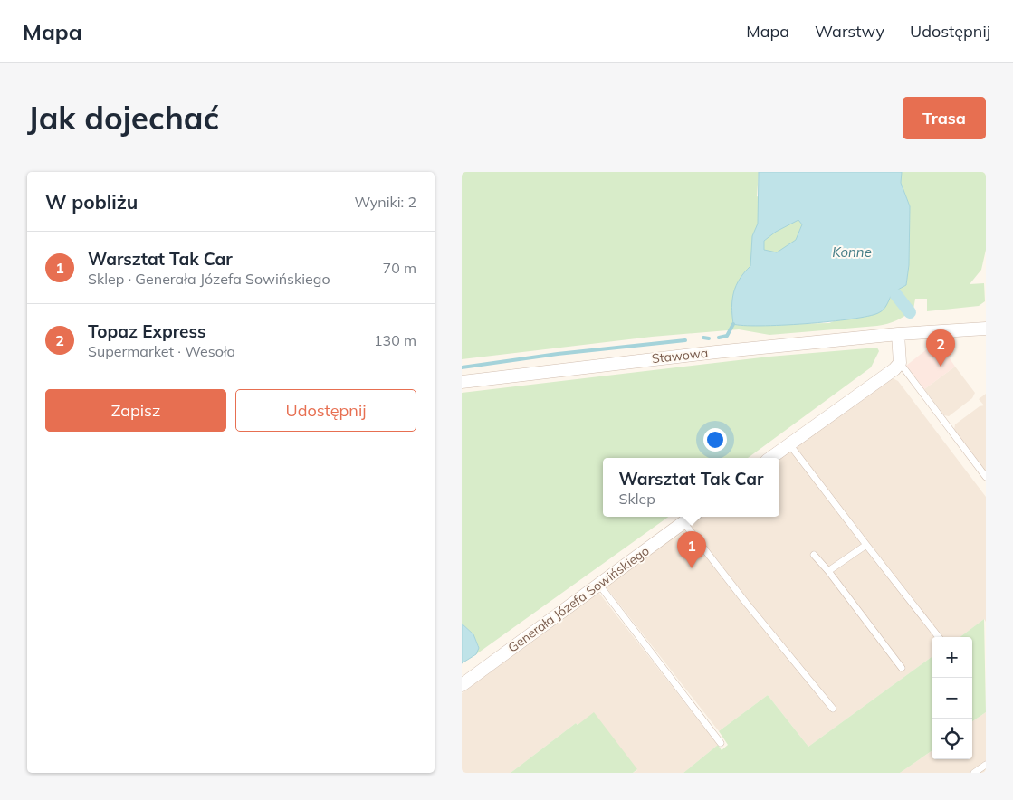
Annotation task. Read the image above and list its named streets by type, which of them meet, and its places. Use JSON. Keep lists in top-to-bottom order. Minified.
{"streets":{"street":["Stawowa","Generała Józefa Sowińskiego"]},"water":["Konne"],"page":{"header":"Mapa","nav":["Mapa","Warstwy","Udostępnij"],"buttons":["Trasa",["Zapisz","Udostępnij"]],"title":"Jak dojechać","heading":["W pobliżu","Wyniki: 2"],"list":[{"mark":"1","name":"Warsztat Tak Car","note":"Sklep · Generała Józefa Sowińskiego","value":"70 m"},{"mark":"2","name":"Topaz Express","note":"Supermarket · Wesoła","value":"130 m"}],"pins":["2","1"],"popup":["Warsztat Tak Car","Sklep"],"map_buttons":["+","−"]}}
